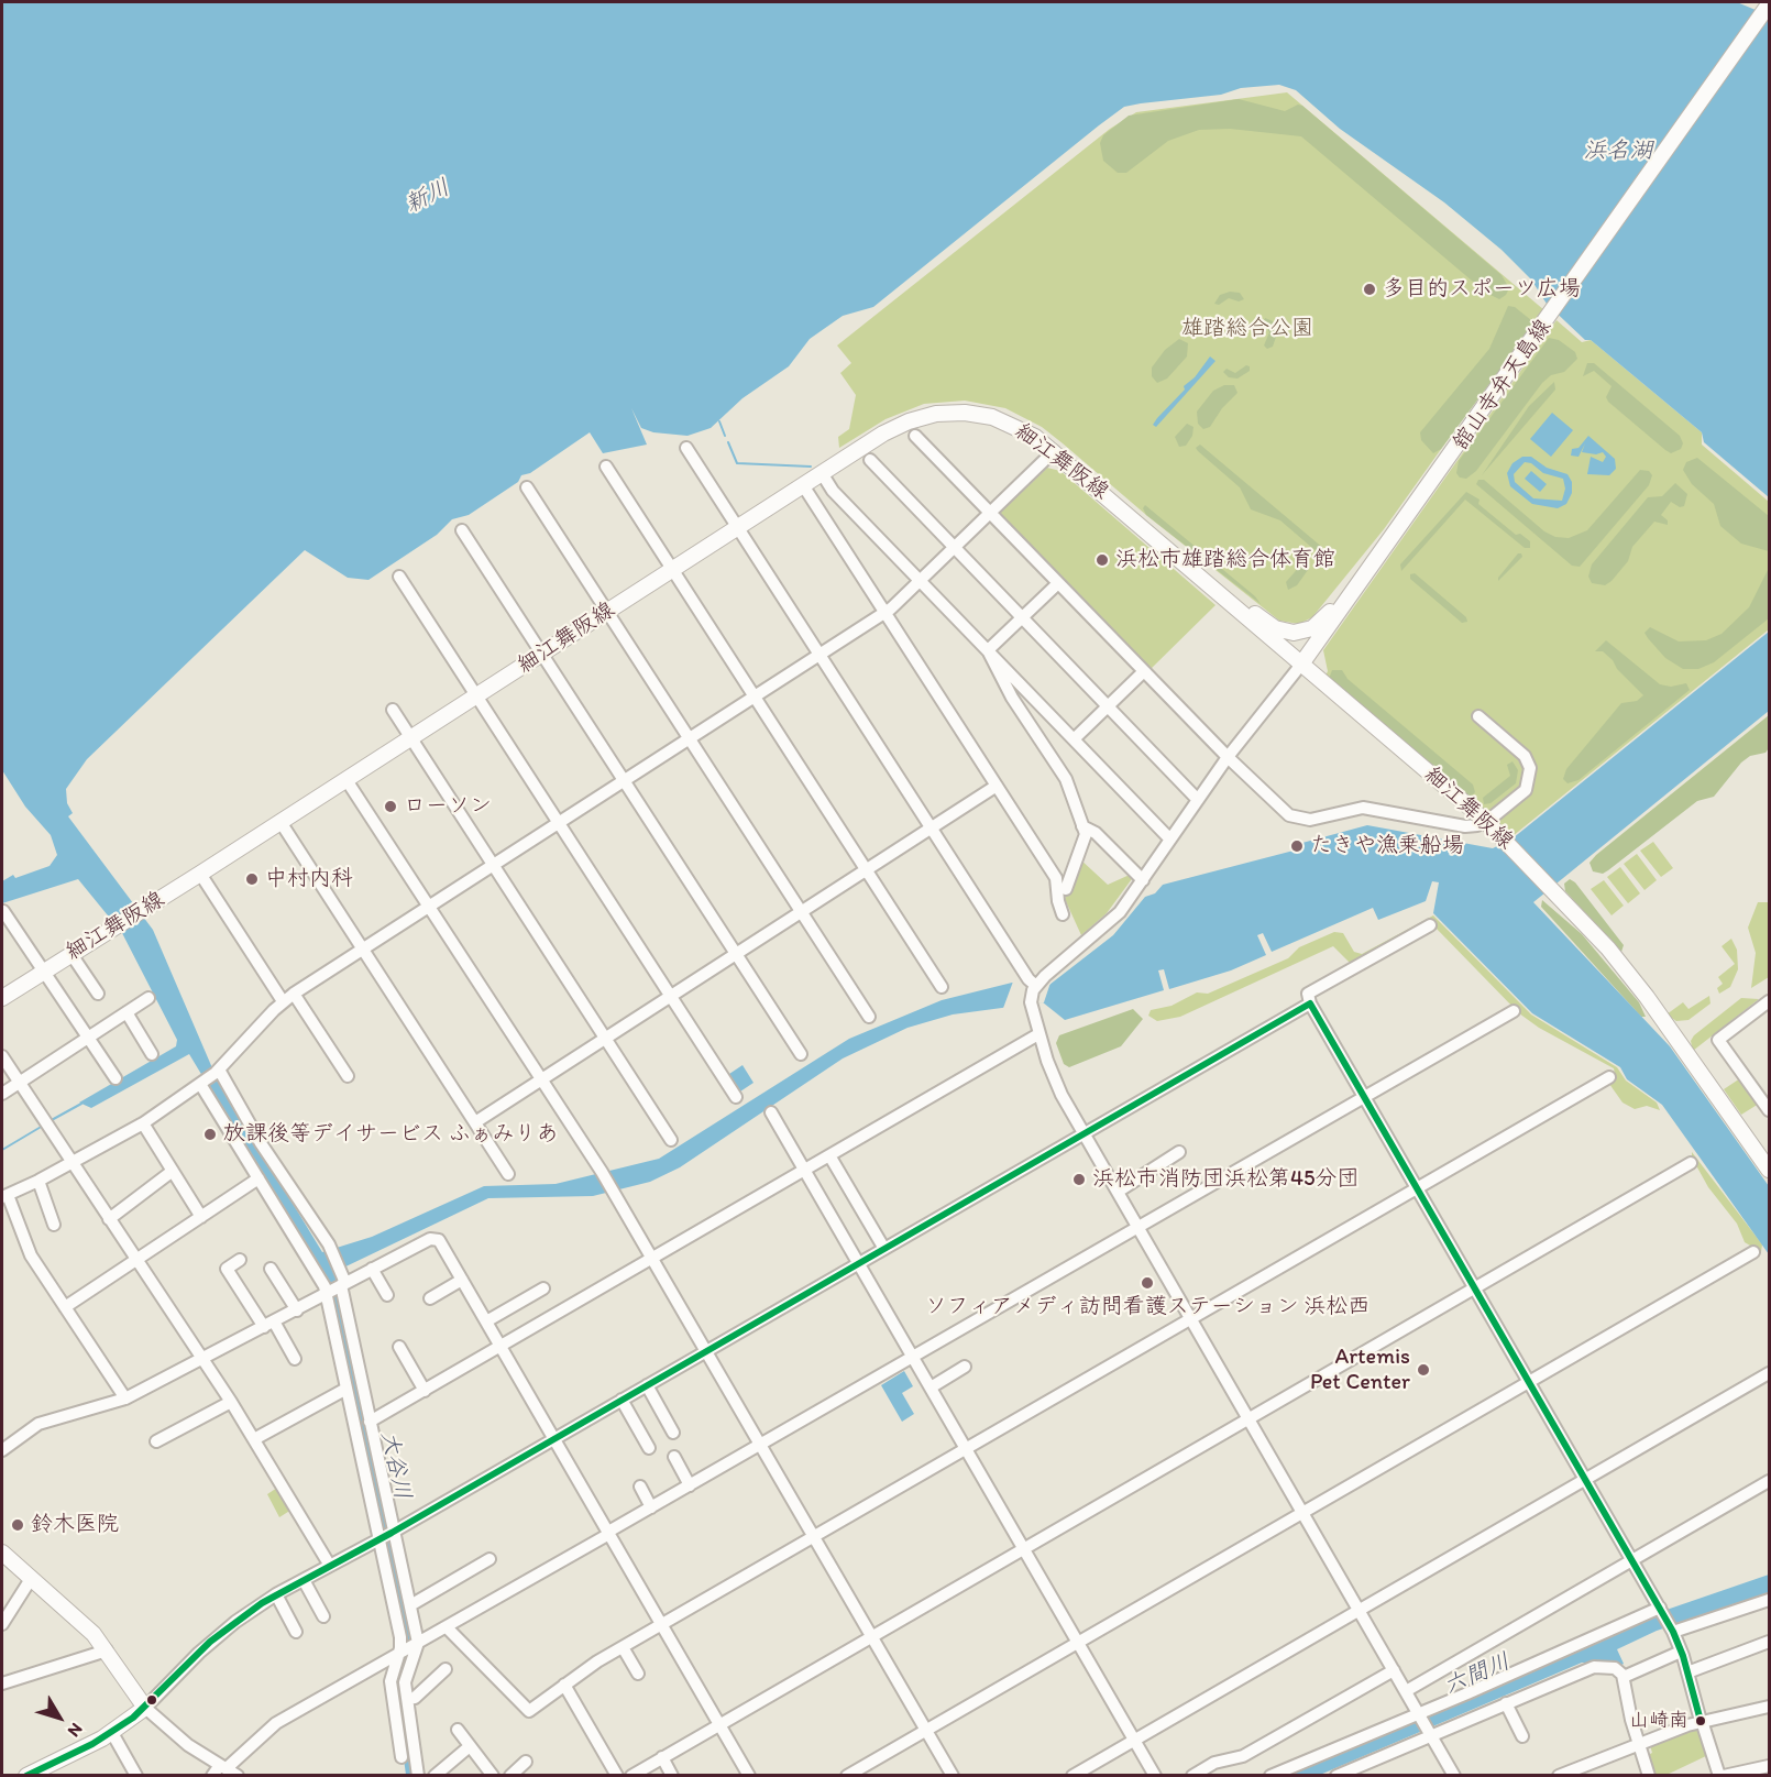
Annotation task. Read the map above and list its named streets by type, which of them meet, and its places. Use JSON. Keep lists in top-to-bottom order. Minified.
{"streets":{"main road":["舘山寺弁天島線","細江舞阪線"]},"crossings":[["舘山寺弁天島線","細江舞阪線"]],"water":["浜名湖","新川","大谷川","六間川"],"parks":["雄踏総合公園"],"places":["多目的スポーツ広場","浜松市雄踏総合体育館","ローソン","たきや漁乗船場","中村内科","放課後等デイサービス ふぁみりあ","浜松市消防団浜松第45分団","ソフィアメディ訪問看護ステーション 浜松西","Artemis Pet Center","鈴木医院","山崎南"],"north":"bottom right"}
